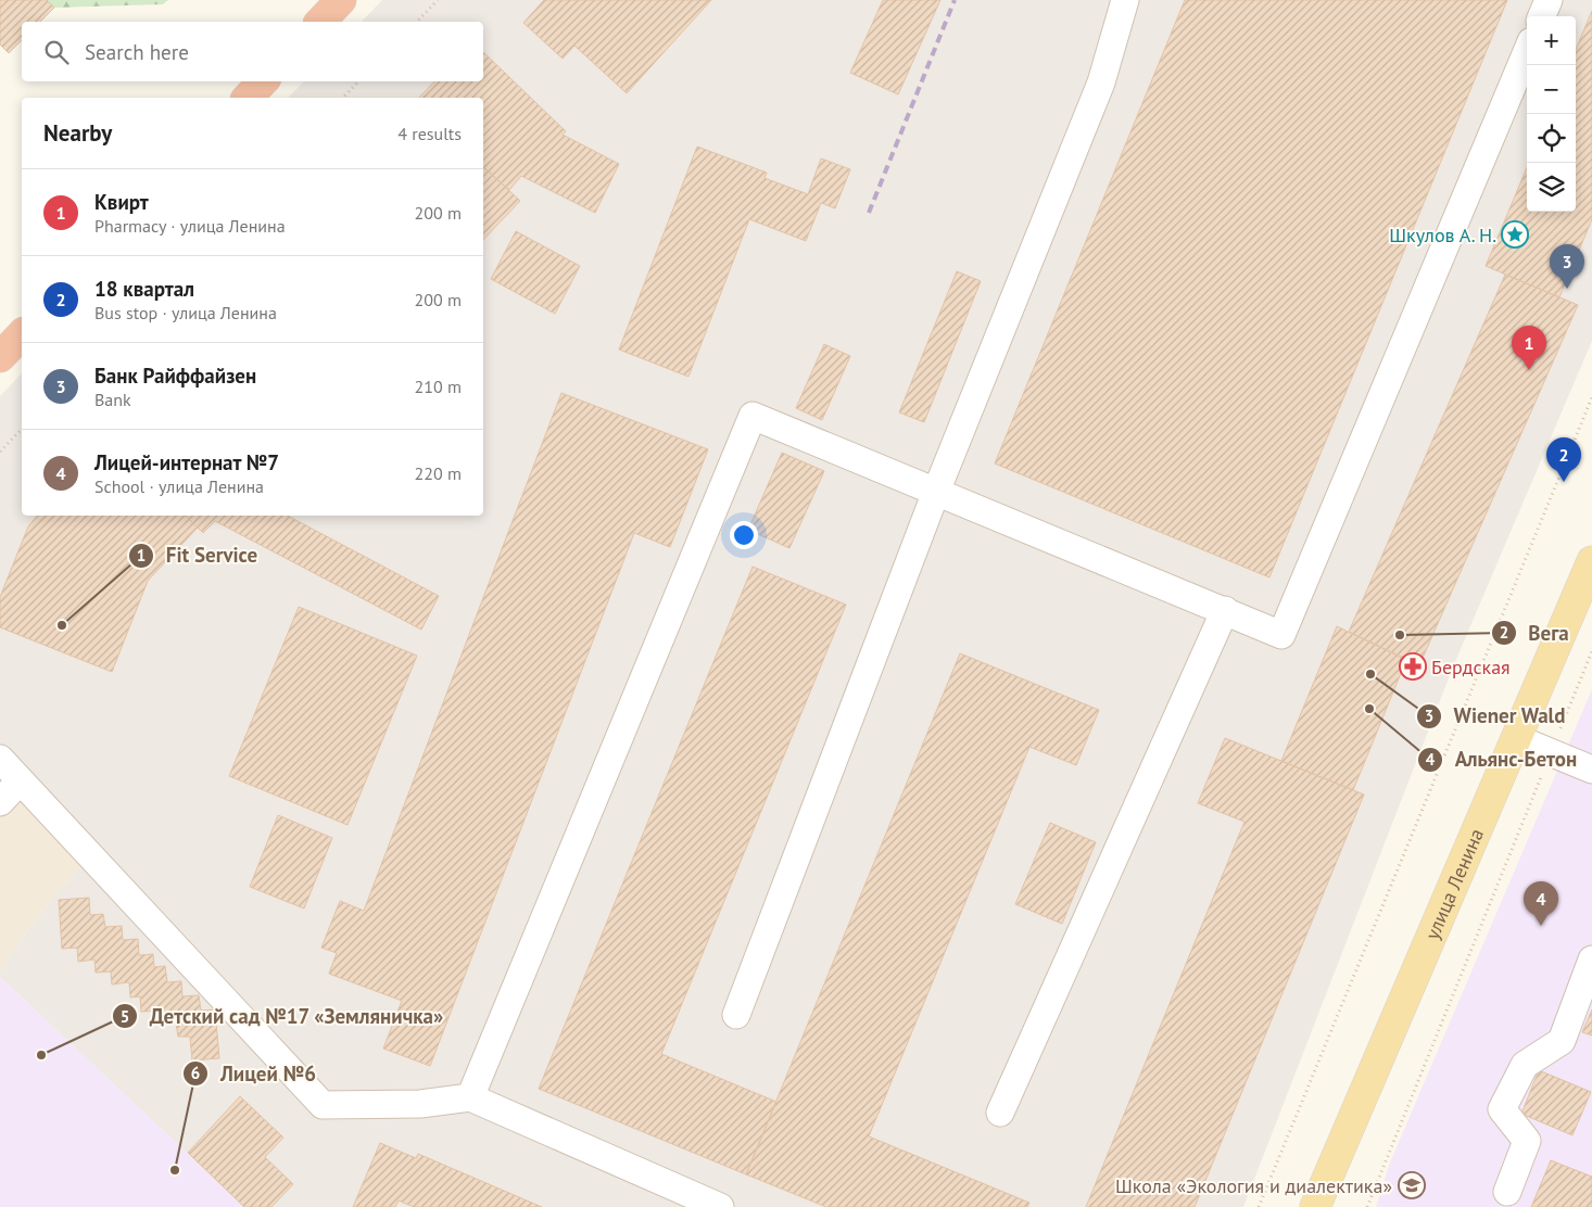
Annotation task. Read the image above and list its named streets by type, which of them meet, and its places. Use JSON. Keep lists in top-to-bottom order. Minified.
{"streets":{"main road":["улица Ленина"]},"places":{"place":["Шкулов А. Н."],"other":["Fit Service","Вега","Wiener Wald","Альянс-Бетон","Детский сад №17 «Земляничка»","Лицей №6"],"pharmacy":["Бердская"],"school or university":["Школа «Экология и диалектика»"]},"page":{"map_buttons":["+","−"],"search":"Search here","heading":["Nearby","4 results"],"list":[{"mark":"1","name":"Квирт","note":"Pharmacy · улица Ленина","value":"200 m"},{"mark":"2","name":"18 квартал","note":"Bus stop · улица Ленина","value":"200 m"},{"mark":"3","name":"Банк Райффайзен","note":"Bank","value":"210 m"},{"mark":"4","name":"Лицей-интернат №7","note":"School · улица Ленина","value":"220 m"}],"pins":["3","1","2","4"]}}
